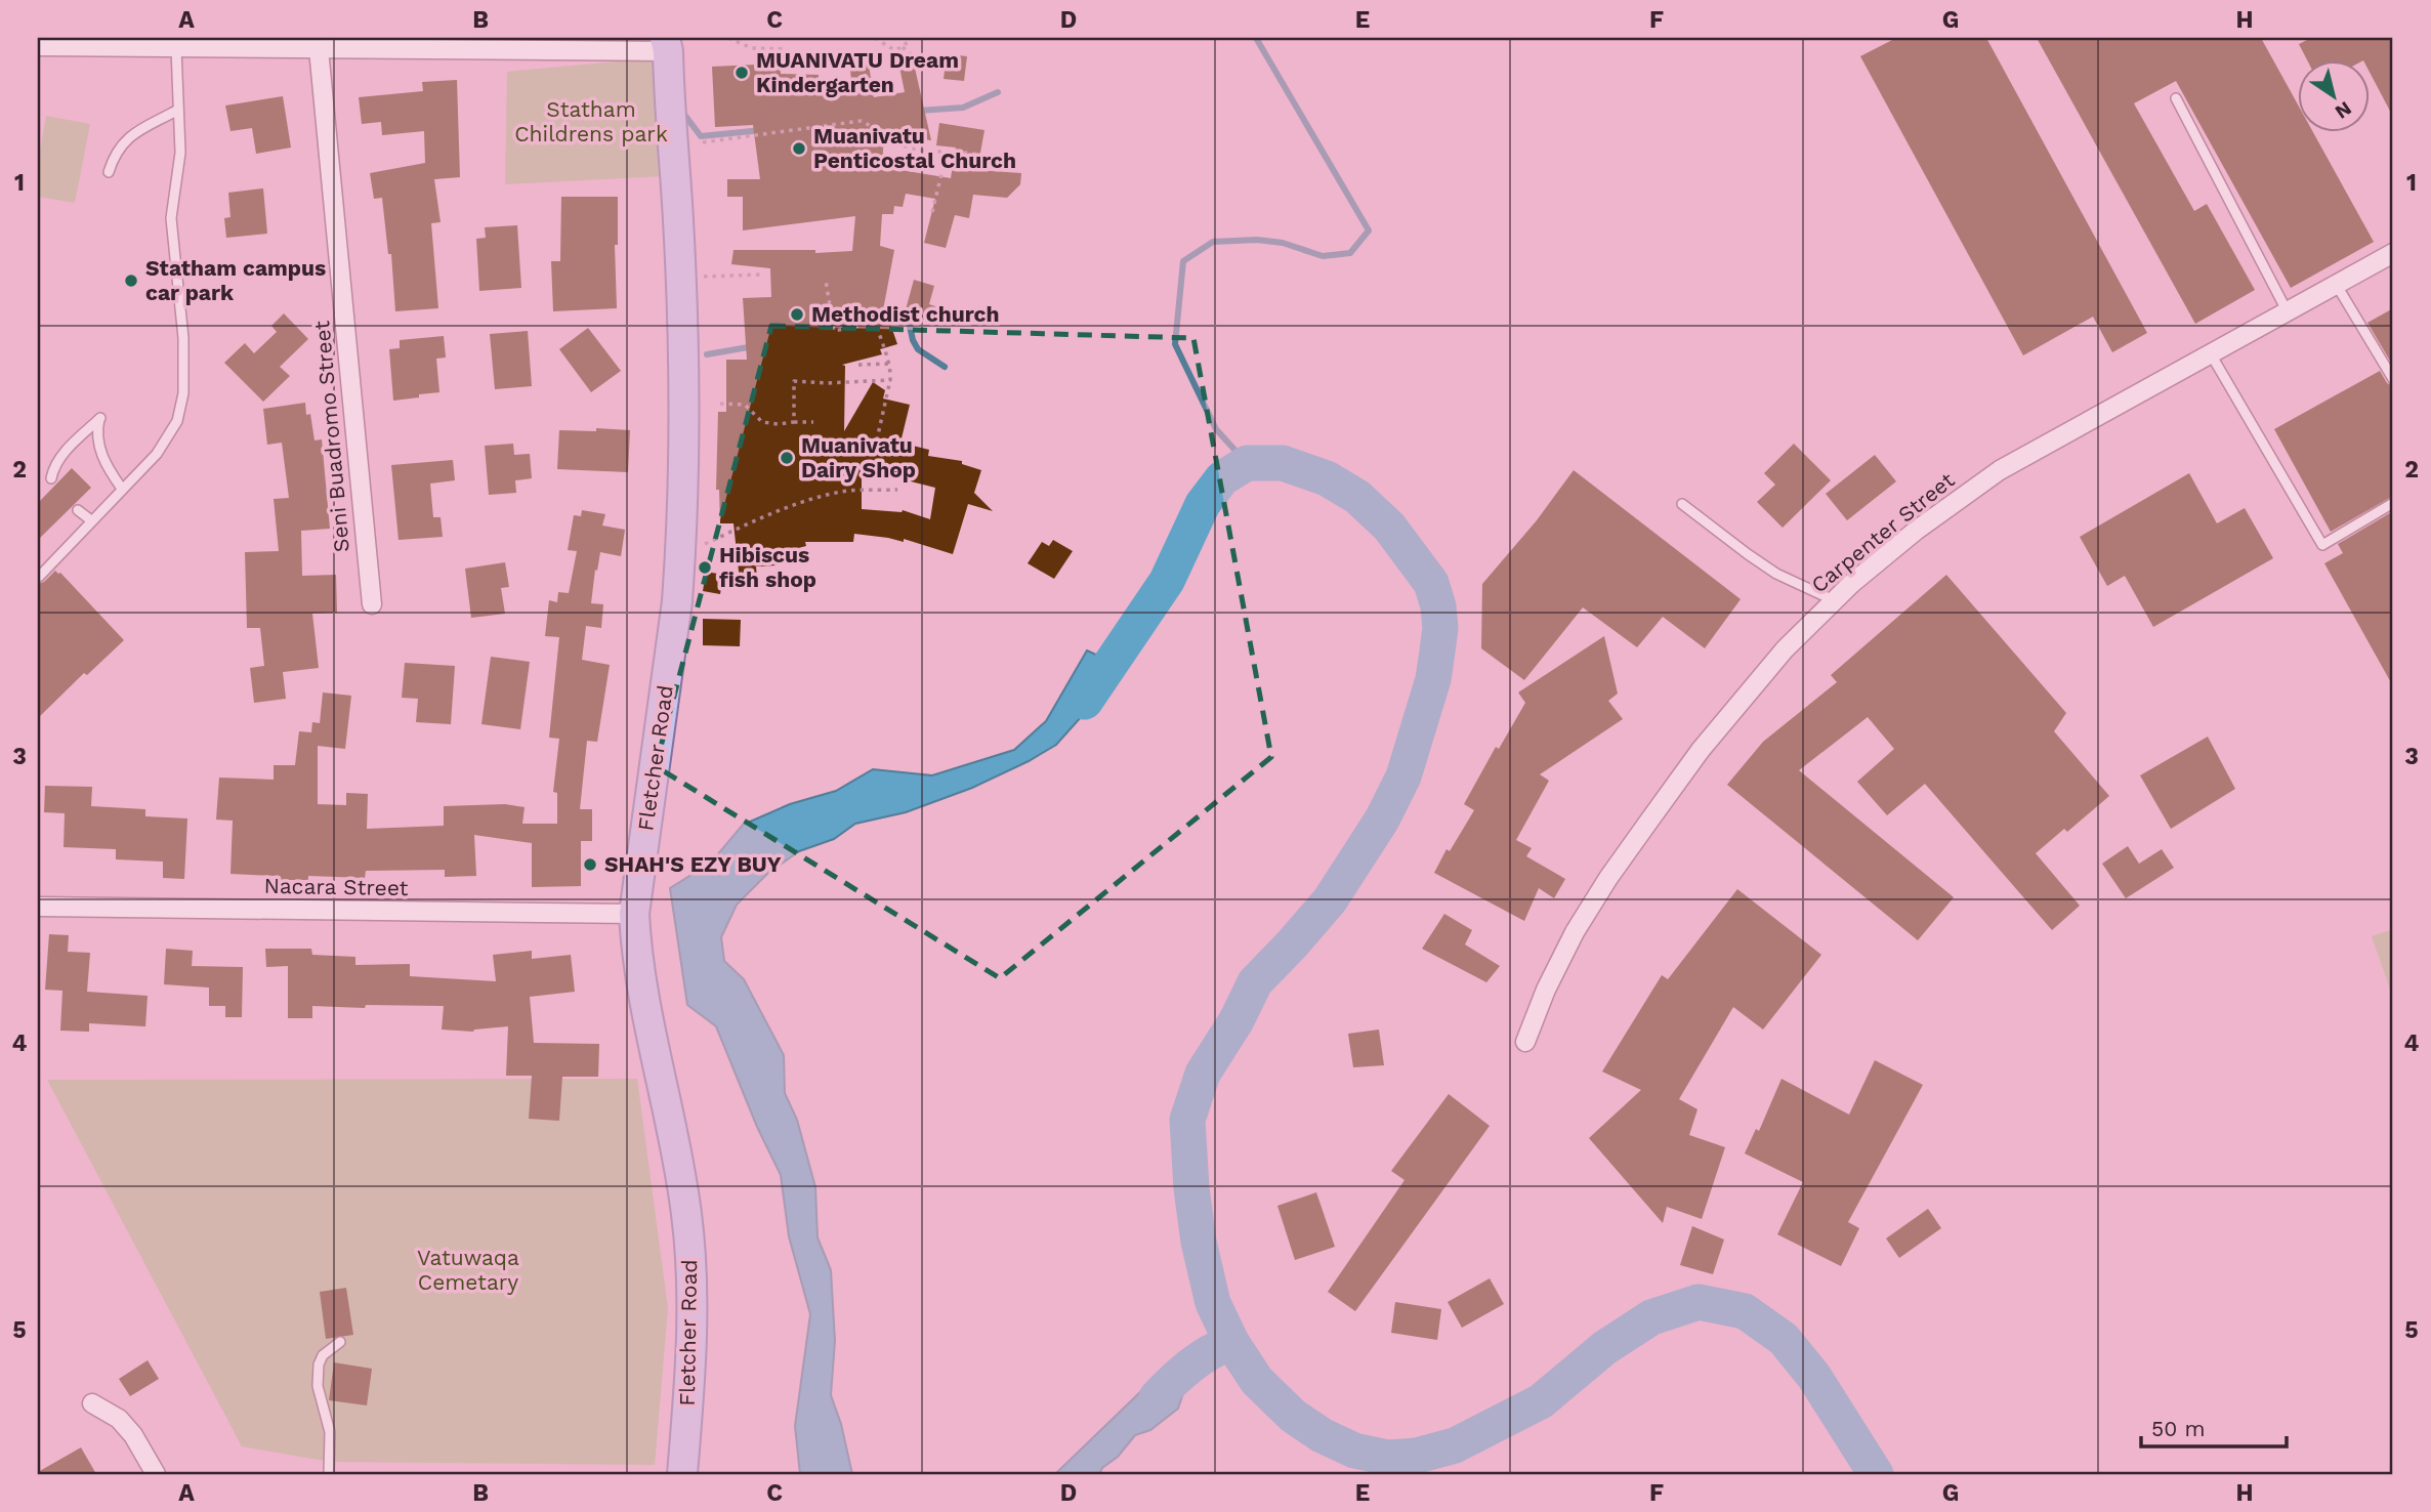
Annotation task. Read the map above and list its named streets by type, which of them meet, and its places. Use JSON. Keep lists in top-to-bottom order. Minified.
{"streets":{"main road":["Fletcher Road"],"street":["Seni Buadromo Street","Carpenter Street","Nacara Street"]},"crossings":[["Fletcher Road","Nacara Street"]],"parks":["Statham Childrens park","Vatuwaqa Cemetary"],"places":["MUANIVATU Dream Kindergarten","Muanivatu Penticostal Church","Statham campus car park","Methodist church","Muanivatu Dairy Shop","Hibiscus fish shop","SHAH'S EZY BUY"],"scale_bar":"50 m","north":"bottom right","grid":{"columns":["A","B","C","D","E","F","G","H"],"rows":["1","2","3","4","5"]}}
